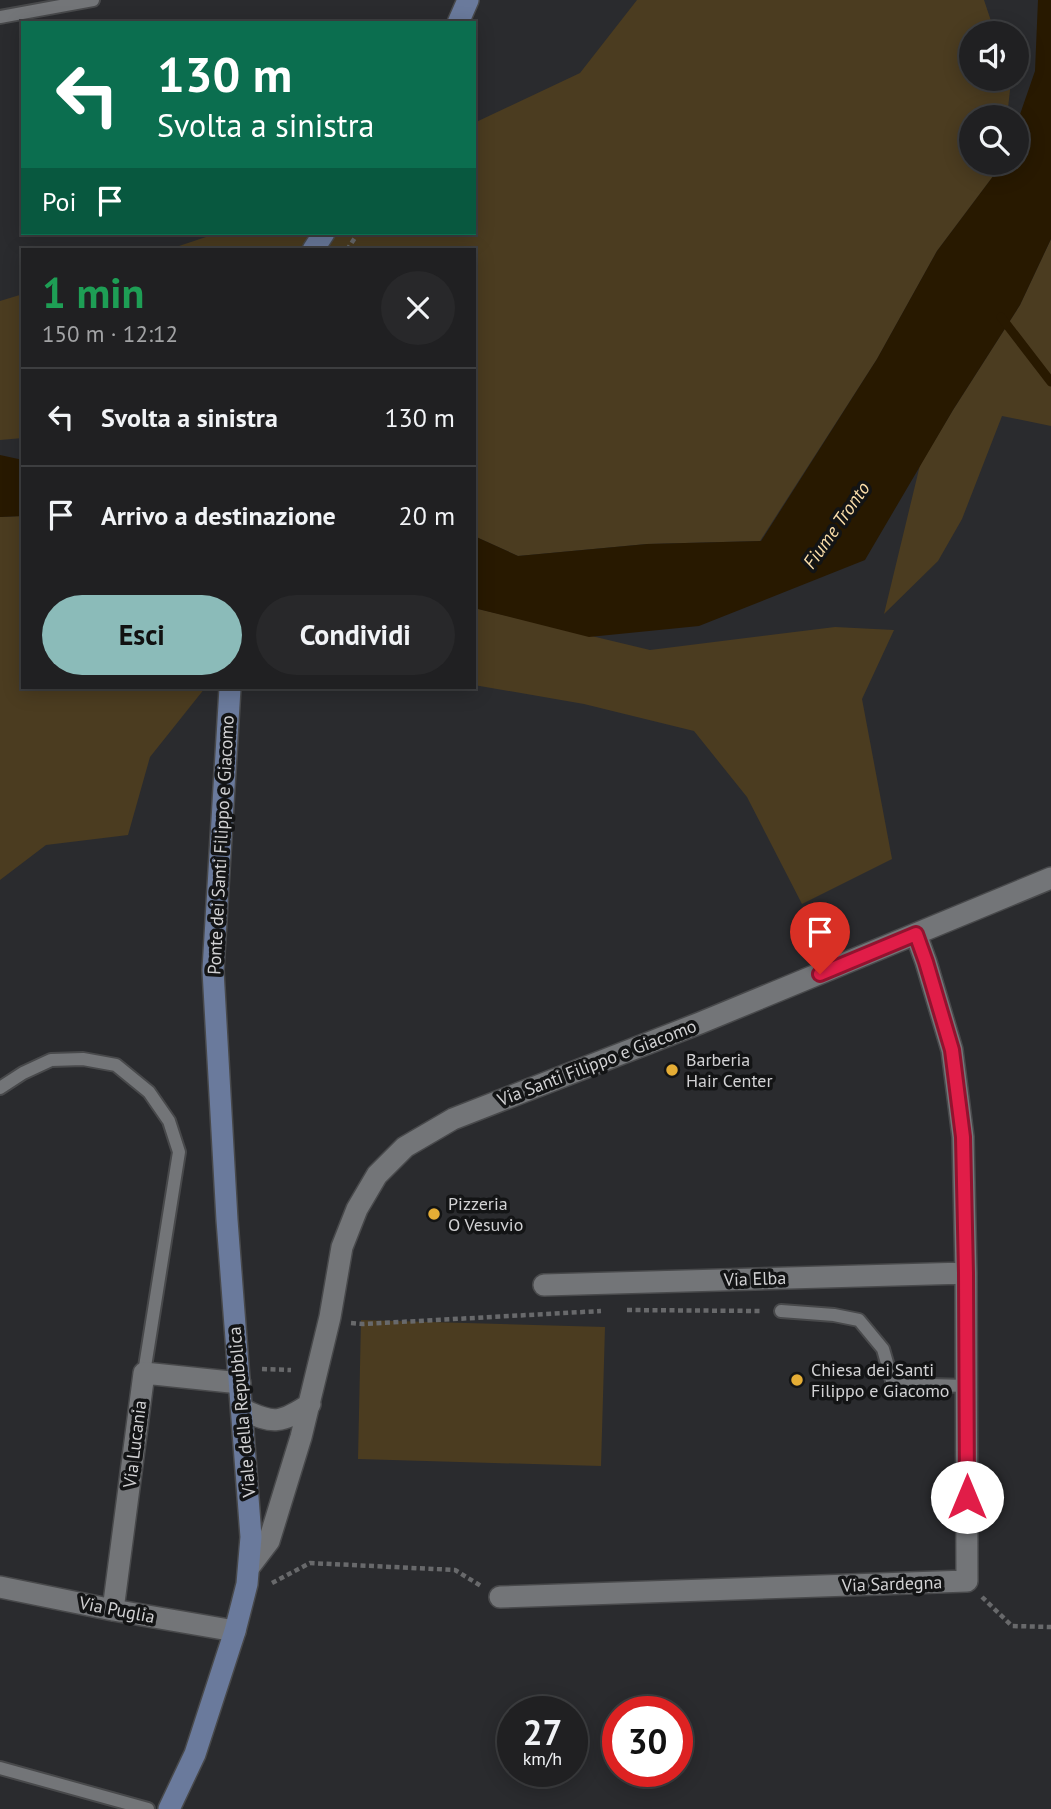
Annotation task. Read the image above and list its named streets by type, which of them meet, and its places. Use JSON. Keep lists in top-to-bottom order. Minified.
{"streets":{"street":["Ponte dei Santi Filippo e Giacomo","Via Santi Filippo e Giacomo","Via Elba","Viale della Repubblica","Via Lucania","Via Sardegna","Via Puglia"]},"crossings":[["Ponte dei Santi Filippo e Giacomo","Viale della Repubblica"],["Via Santi Filippo e Giacomo","Viale della Repubblica"],["Via Santi Filippo e Giacomo","Via Sardegna"],["Via Elba","Via Sardegna"],["Viale della Repubblica","Via Puglia"],["Via Lucania","Via Puglia"]],"water":["Fiume Tronto"],"places":["Barberia Hair Center","Pizzeria O Vesuvio","Chiesa dei Santi Filippo e Giacomo"],"page":{"turn":["130 m","Svolta a sinistra"],"then":"Poi","heading":["1 min","150 m · 12:12"],"list":[{"name":"Svolta a sinistra","value":"130 m"},{"name":"Arrivo a destinazione","value":"20 m"}],"buttons":["Esci","Condividi"],"speed":"27 km/h","limit":"30"}}
